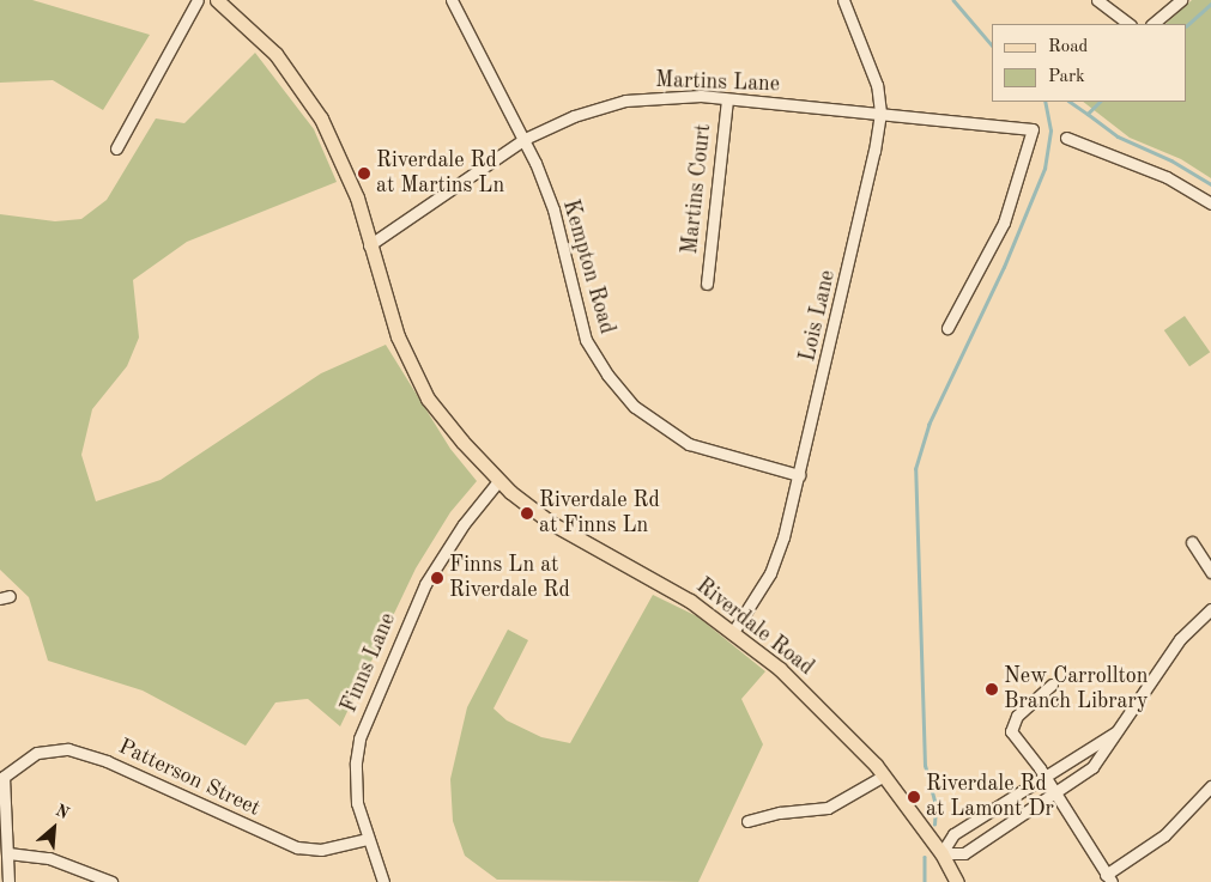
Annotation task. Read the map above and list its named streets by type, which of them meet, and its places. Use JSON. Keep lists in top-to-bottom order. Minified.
{"streets":{"main road":["Riverdale Road"],"street":["Martins Lane","Martins Court","Kempton Road","Lois Lane","Finns Lane","Patterson Street"]},"crossings":[["Martins Lane","Martins Court"],["Martins Lane","Kempton Road"],["Martins Lane","Lois Lane"],["Martins Lane","Riverdale Road"],["Kempton Road","Lois Lane"],["Lois Lane","Riverdale Road"],["Riverdale Road","Finns Lane"],["Finns Lane","Patterson Street"]],"places":["Riverdale Rd at Martins Ln","Riverdale Rd at Finns Ln","Finns Ln at Riverdale Rd","New Carrollton Branch Library","Riverdale Rd at Lamont Dr"],"legend":["Road","Park"],"north":"top right"}
